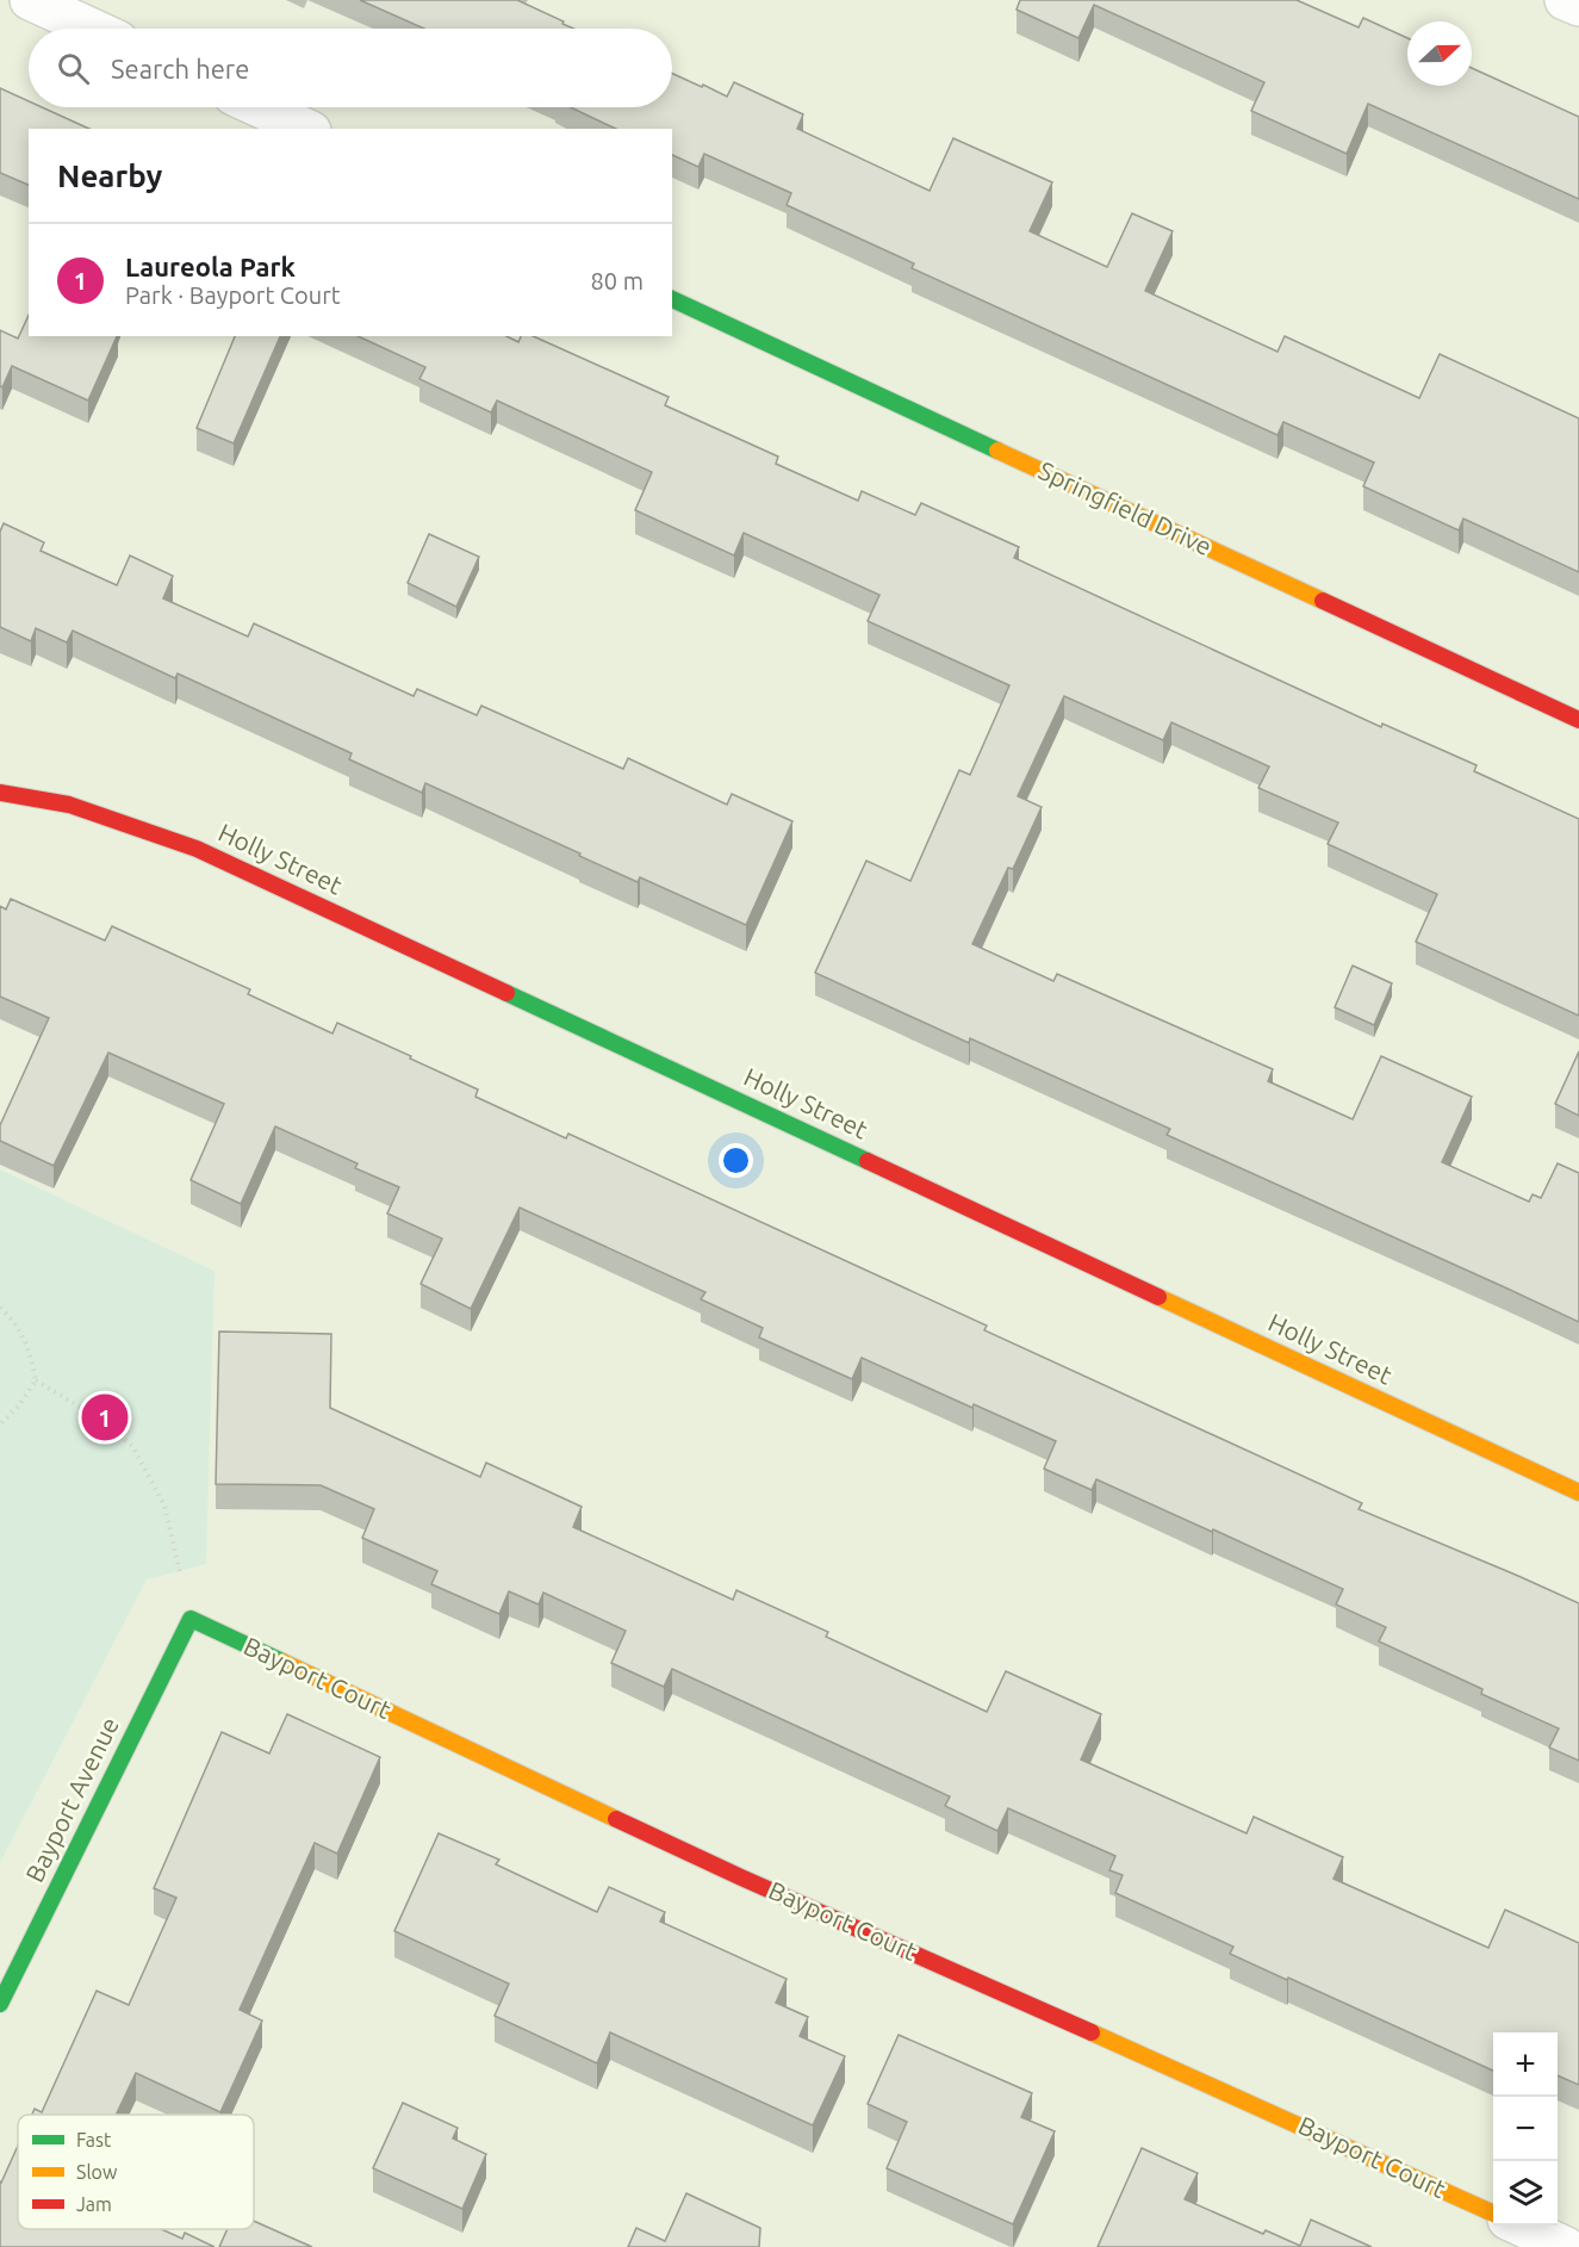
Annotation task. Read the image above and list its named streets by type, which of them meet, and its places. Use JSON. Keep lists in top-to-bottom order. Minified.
{"streets":{"street":["Springfield Drive","Holly Street","Bayport Court","Bayport Avenue"]},"crossings":[["Bayport Court","Bayport Avenue"]],"legend":["Fast","Slow","Jam"],"north":"right","page":{"search":"Search here","heading":"Nearby","list":[{"mark":"1","name":"Laureola Park","note":"Park · Bayport Court","value":"80 m"}],"pins":"1","map_buttons":["+","−"]}}
